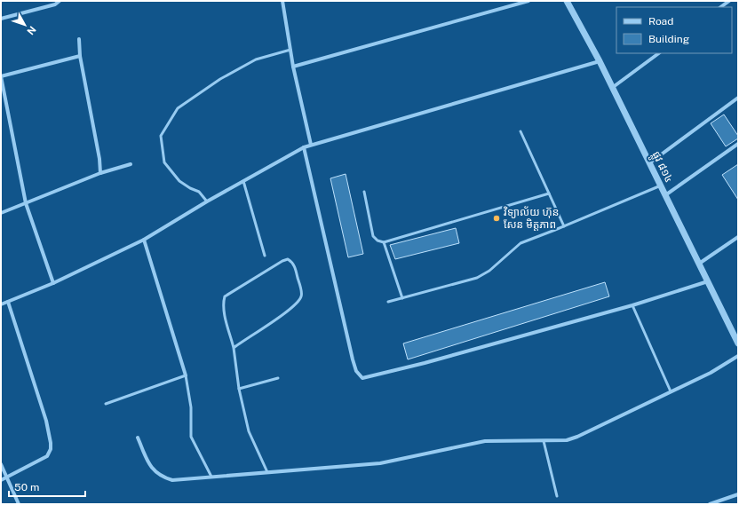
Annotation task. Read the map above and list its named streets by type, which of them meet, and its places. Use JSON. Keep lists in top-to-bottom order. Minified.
{"streets":{"street":["ផ្លូវ ៨១៤"]},"places":["វិទ្យាល័យ ហ៊ុន សែន មិត្តភាព"],"legend":["Road","Building"],"scale_bar":"50 m","north":"bottom right"}
